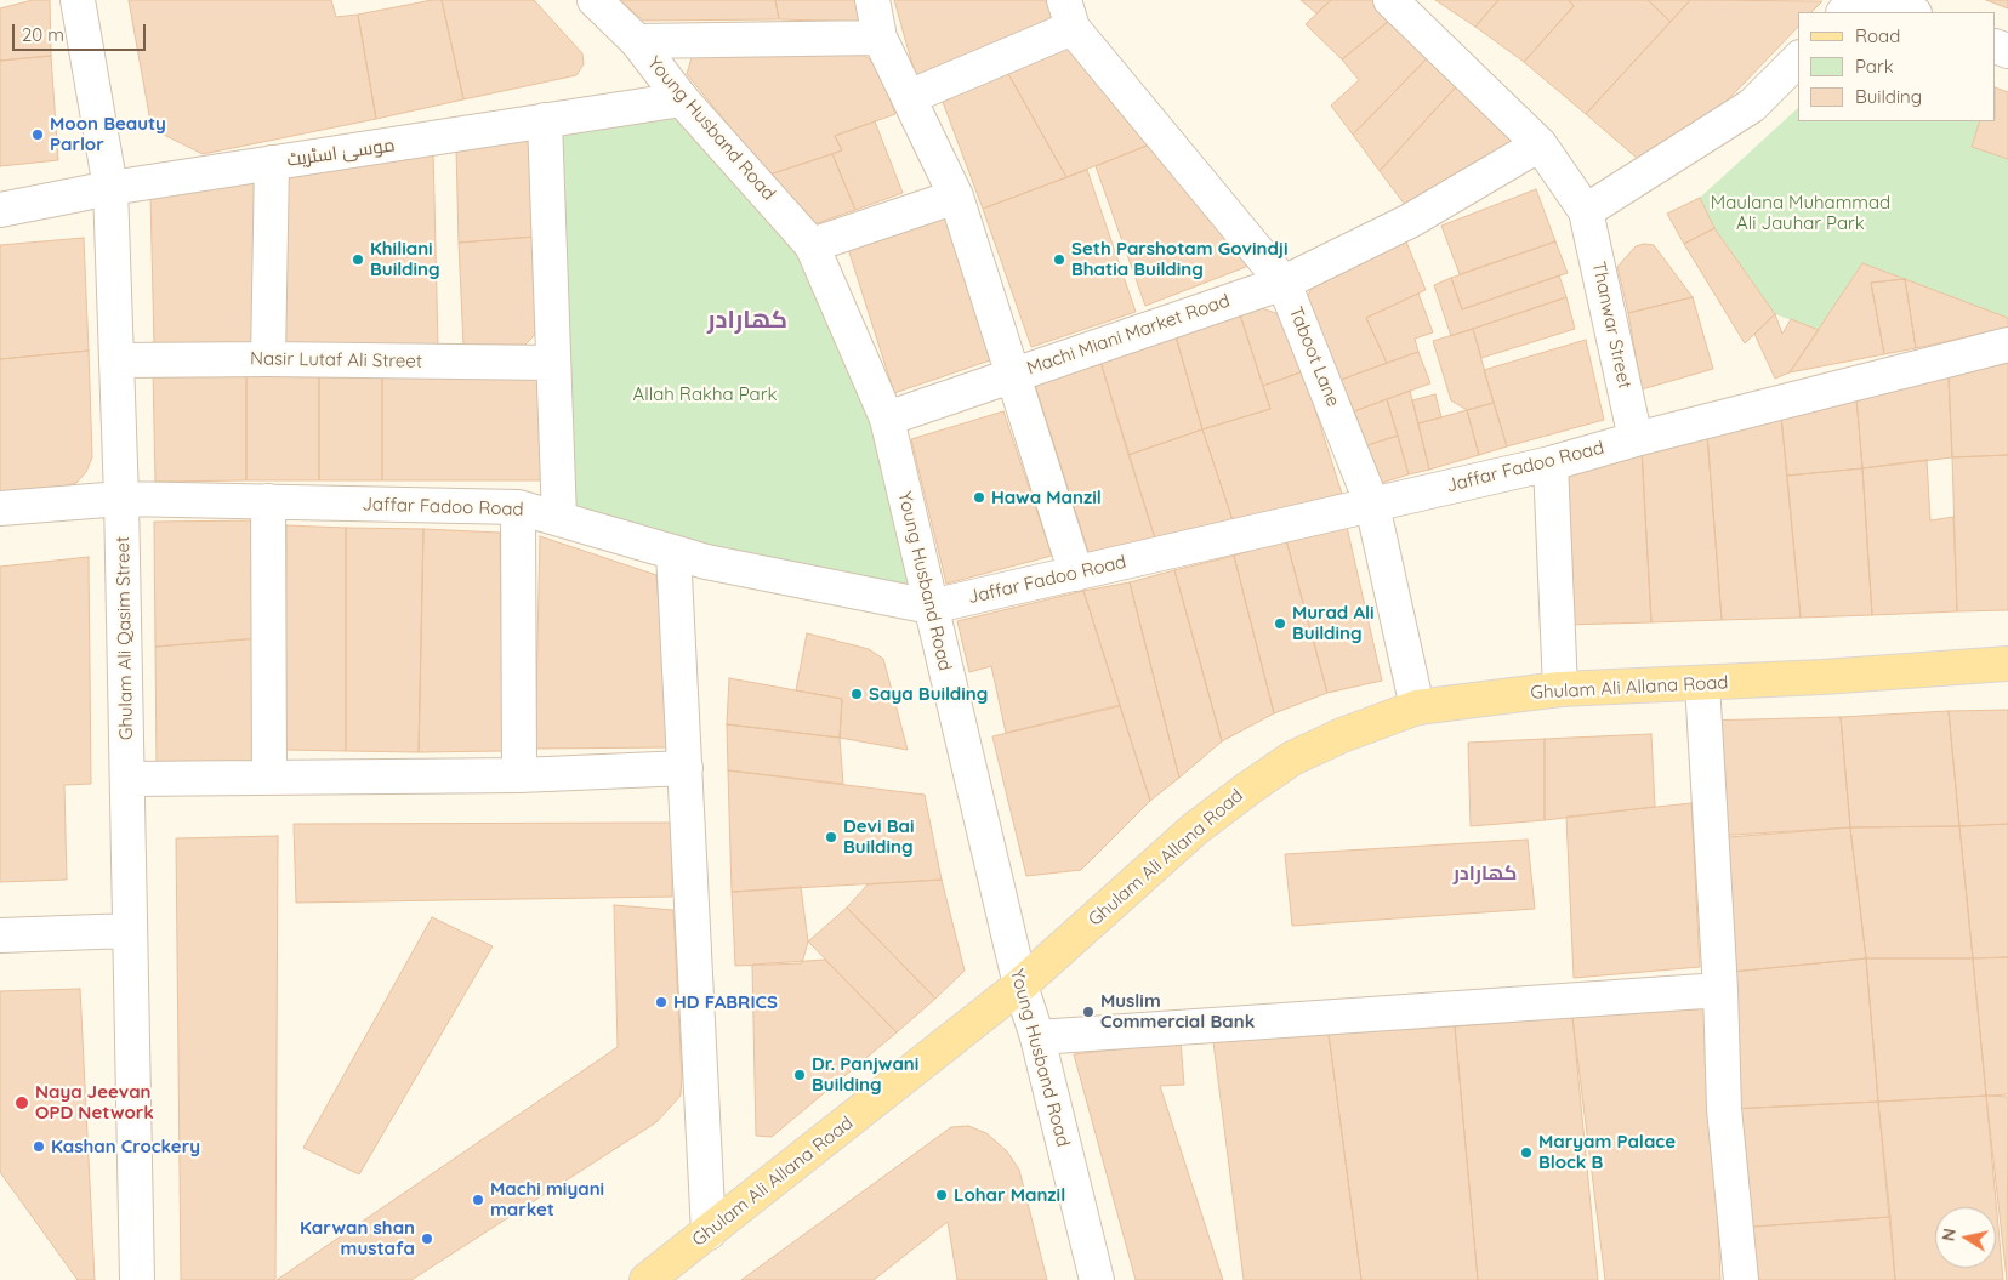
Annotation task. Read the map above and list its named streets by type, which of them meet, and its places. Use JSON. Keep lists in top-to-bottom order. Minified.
{"streets":{"main road":["Ghulam Ali Allana Road"],"street":["Young Husband Road","موسیٰ اسٹریٹ","Thanwar Street","Machi Miani Market Road","Taboot Lane","Nasir Lutaf Ali Street","Jaffar Fadoo Road","Ghulam Ali Qasim Street"]},"crossings":[["Young Husband Road","موسیٰ اسٹریٹ"],["Young Husband Road","Machi Miani Market Road"],["Young Husband Road","Jaffar Fadoo Road"],["Young Husband Road","Ghulam Ali Allana Road"],["موسیٰ اسٹریٹ","Ghulam Ali Qasim Street"],["Thanwar Street","Jaffar Fadoo Road"],["Machi Miani Market Road","Taboot Lane"],["Taboot Lane","Jaffar Fadoo Road"],["Taboot Lane","Ghulam Ali Allana Road"],["Nasir Lutaf Ali Street","Ghulam Ali Qasim Street"],["Jaffar Fadoo Road","Ghulam Ali Qasim Street"]],"districts":["کھارادر","کھارادر"],"parks":["Maulana Muhammad Ali Jauhar Park","Allah Rakha Park"],"places":["Moon Beauty Parlor","Khiliani Building","Seth Parshotam Govindji Bhatia Building","Hawa Manzil","Murad Ali Building","Saya Building","Devi Bai Building","HD FABRICS","Muslim Commercial Bank","Dr. Panjwani Building","Naya Jeevan OPD Network","Kashan Crockery","Maryam Palace Block B","Lohar Manzil","Machi miyani market","Karwan shan mustafa"],"legend":["Road","Park","Building"],"scale_bar":"20 m","north":"left"}
